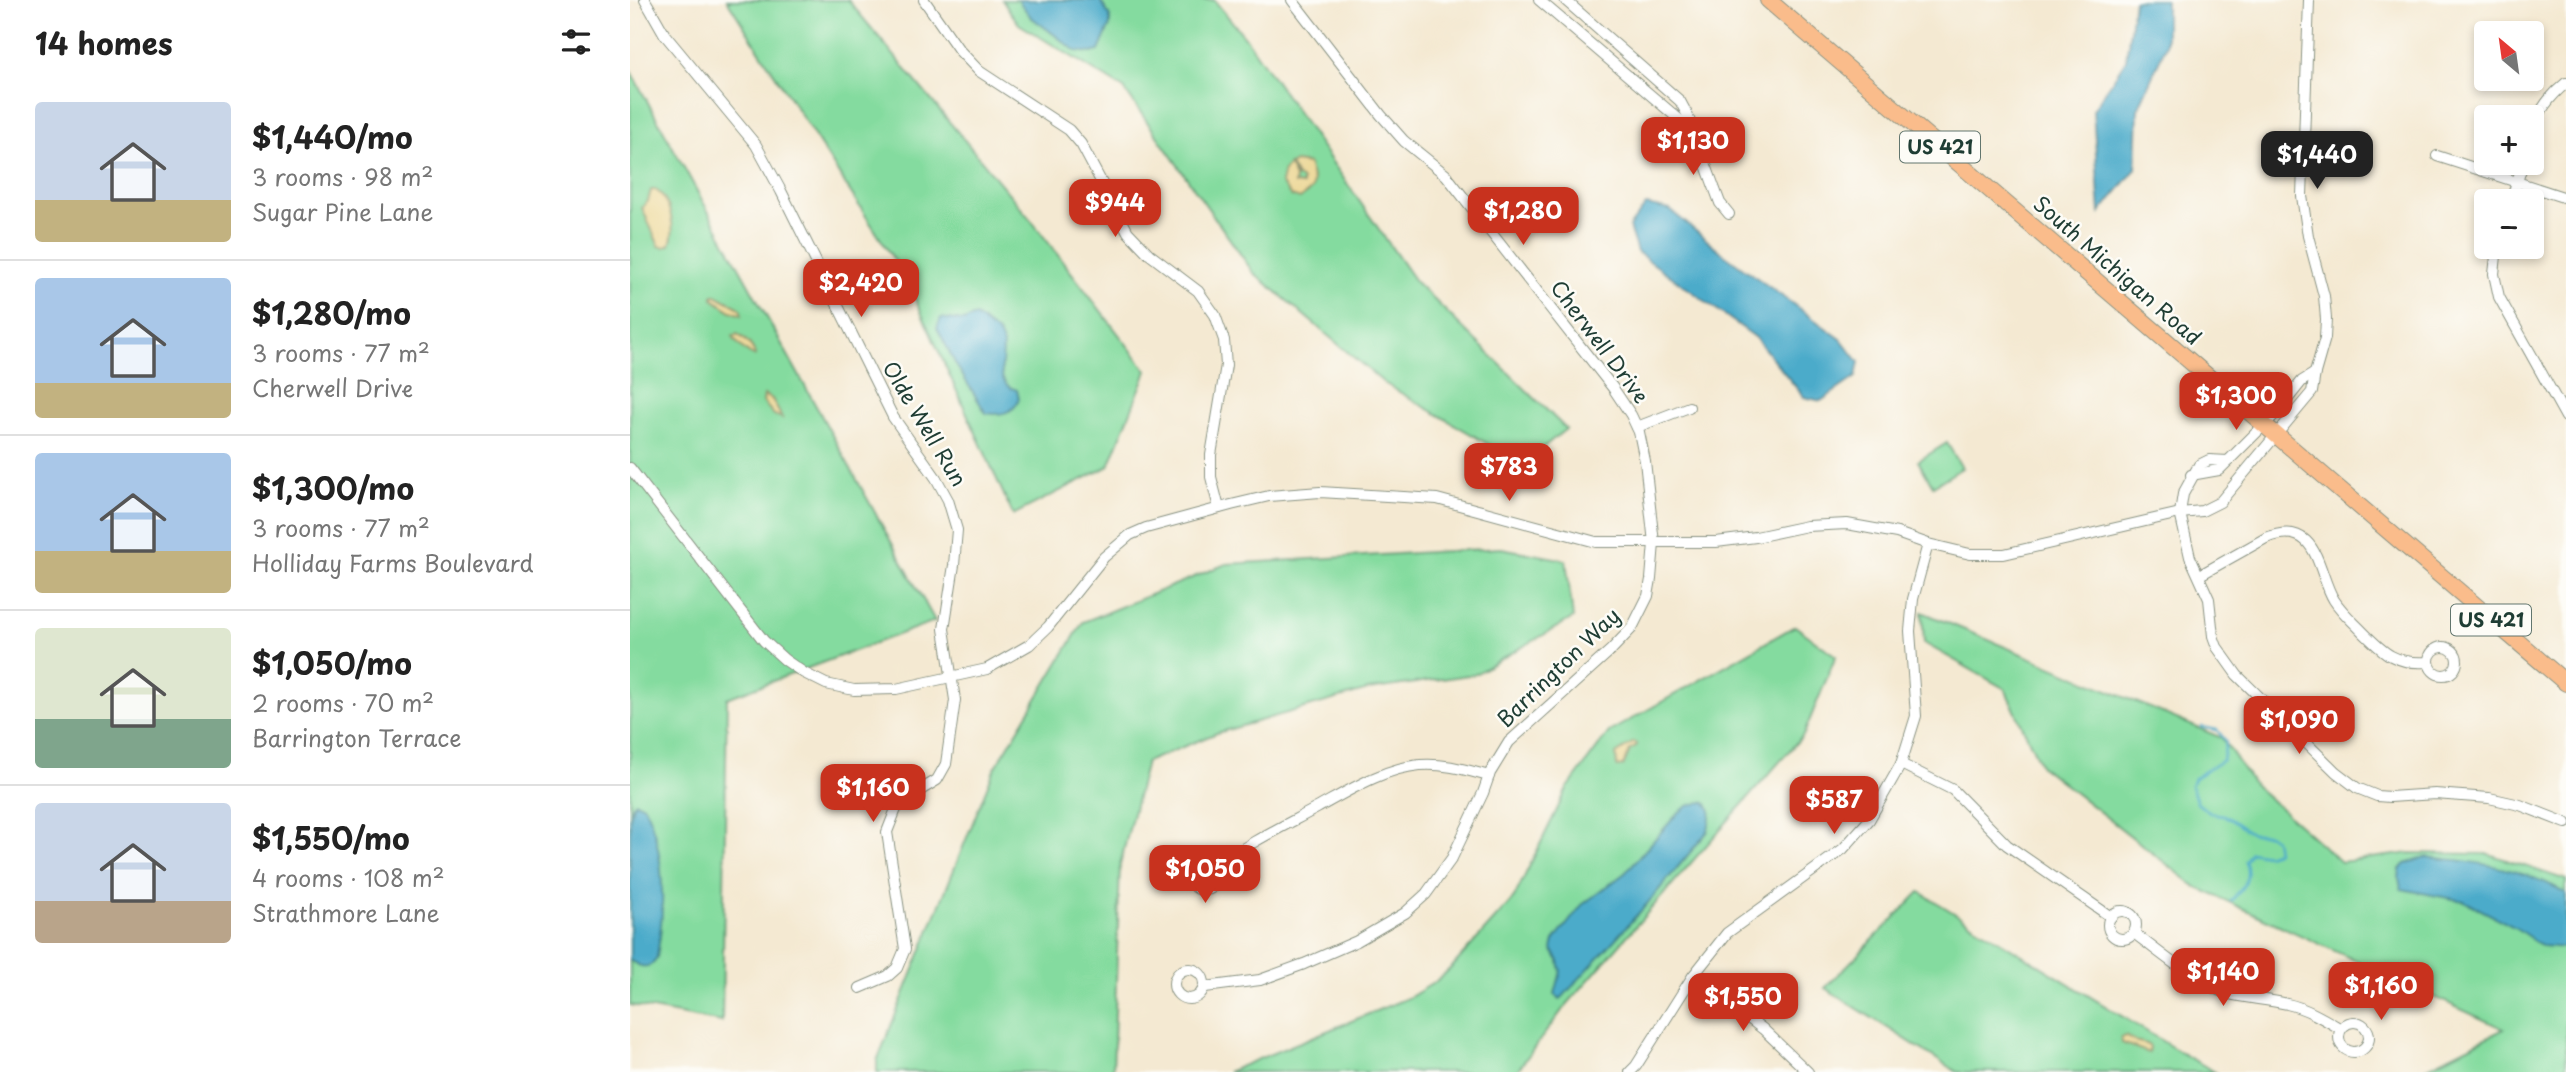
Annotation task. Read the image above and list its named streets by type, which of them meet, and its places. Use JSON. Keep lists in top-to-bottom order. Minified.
{"streets":{"main road":["US 421","South Michigan Road"],"street":["Cherwell Drive","Olde Well Run","Barrington Way"]},"crossings":[["Cherwell Drive","Barrington Way"]],"north":"top left","page":{"heading":"14 homes","map_buttons":["+","−"],"list":[{"name":"$1,440/mo","note":"3 rooms · 98 m² · Sugar Pine Lane"},{"name":"$1,280/mo","note":"3 rooms · 77 m² · Cherwell Drive"},{"name":"$1,300/mo","note":"3 rooms · 77 m² · Holliday Farms Boulevard"},{"name":"$1,050/mo","note":"2 rooms · 70 m² · Barrington Terrace"},{"name":"$1,550/mo","note":"4 rooms · 108 m² · Strathmore Lane"}],"price":["$1,130","$1,440","$944","$1,280","$2,420","$1,300","$783","$1,090","$1,160","$587","$1,050","$1,140","$1,160","$1,550"]}}
